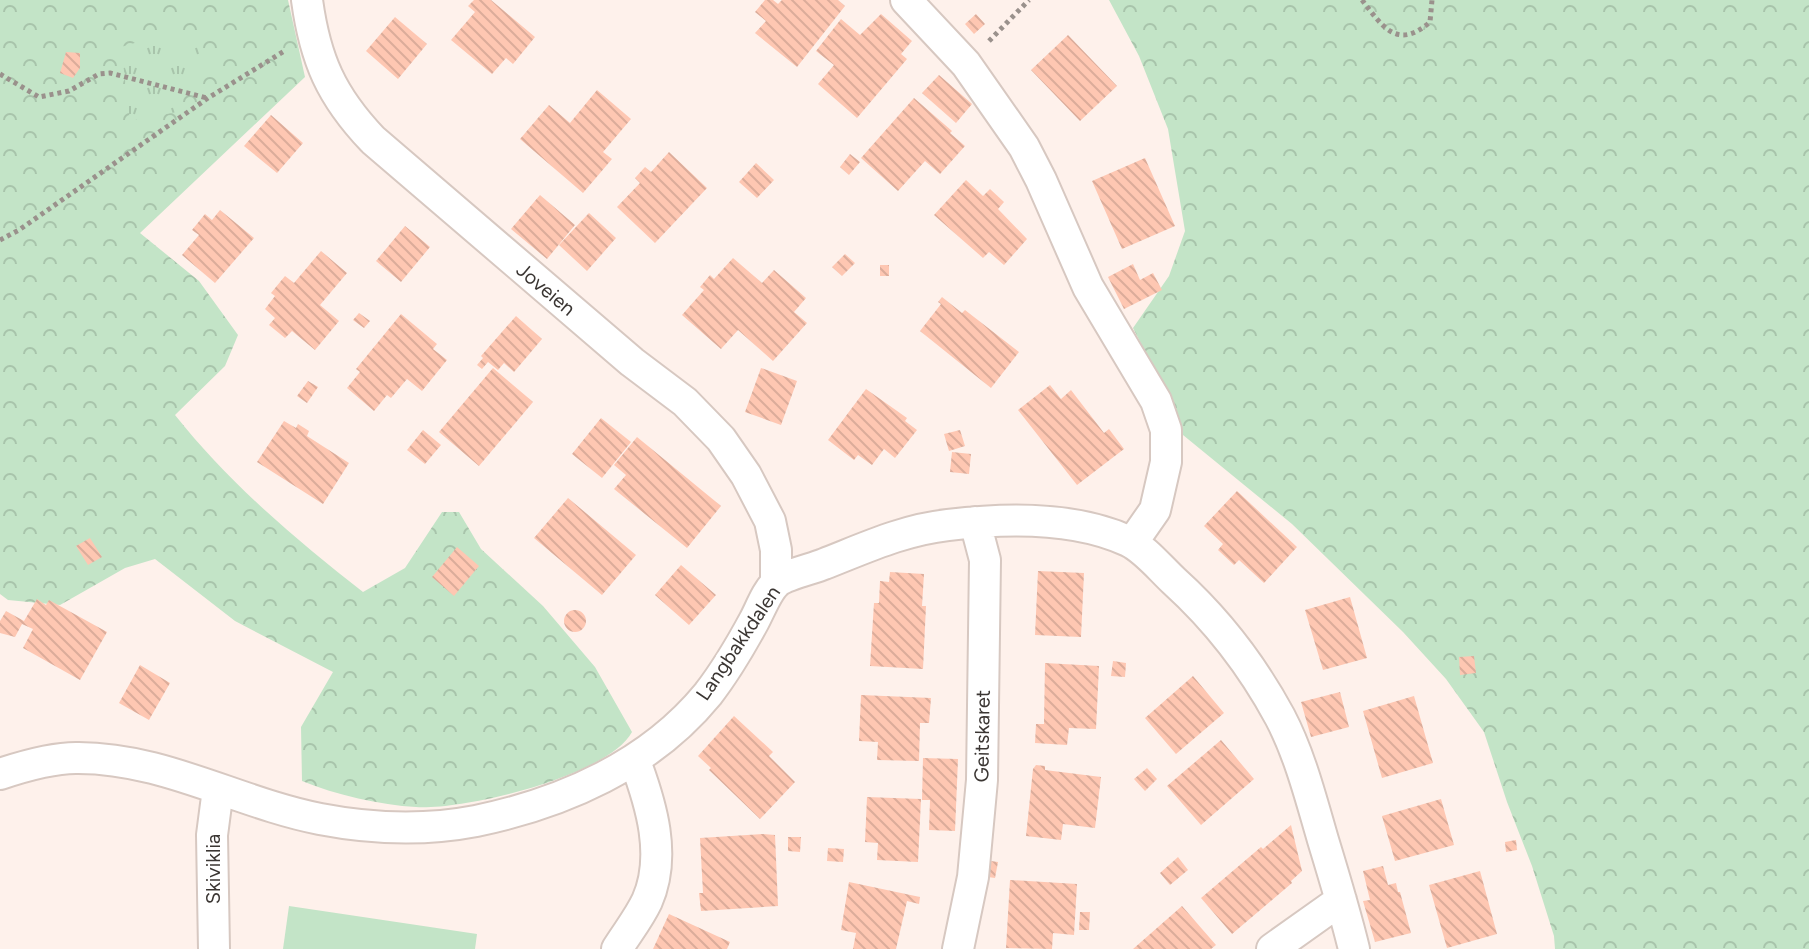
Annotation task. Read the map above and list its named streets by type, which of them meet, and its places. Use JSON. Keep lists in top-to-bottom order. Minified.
{"streets":{"street":["Joveien","Langbakkdalen","Geitskaret","Skiviklia"]},"crossings":[["Joveien","Langbakkdalen"],["Langbakkdalen","Geitskaret"],["Langbakkdalen","Skiviklia"]]}
